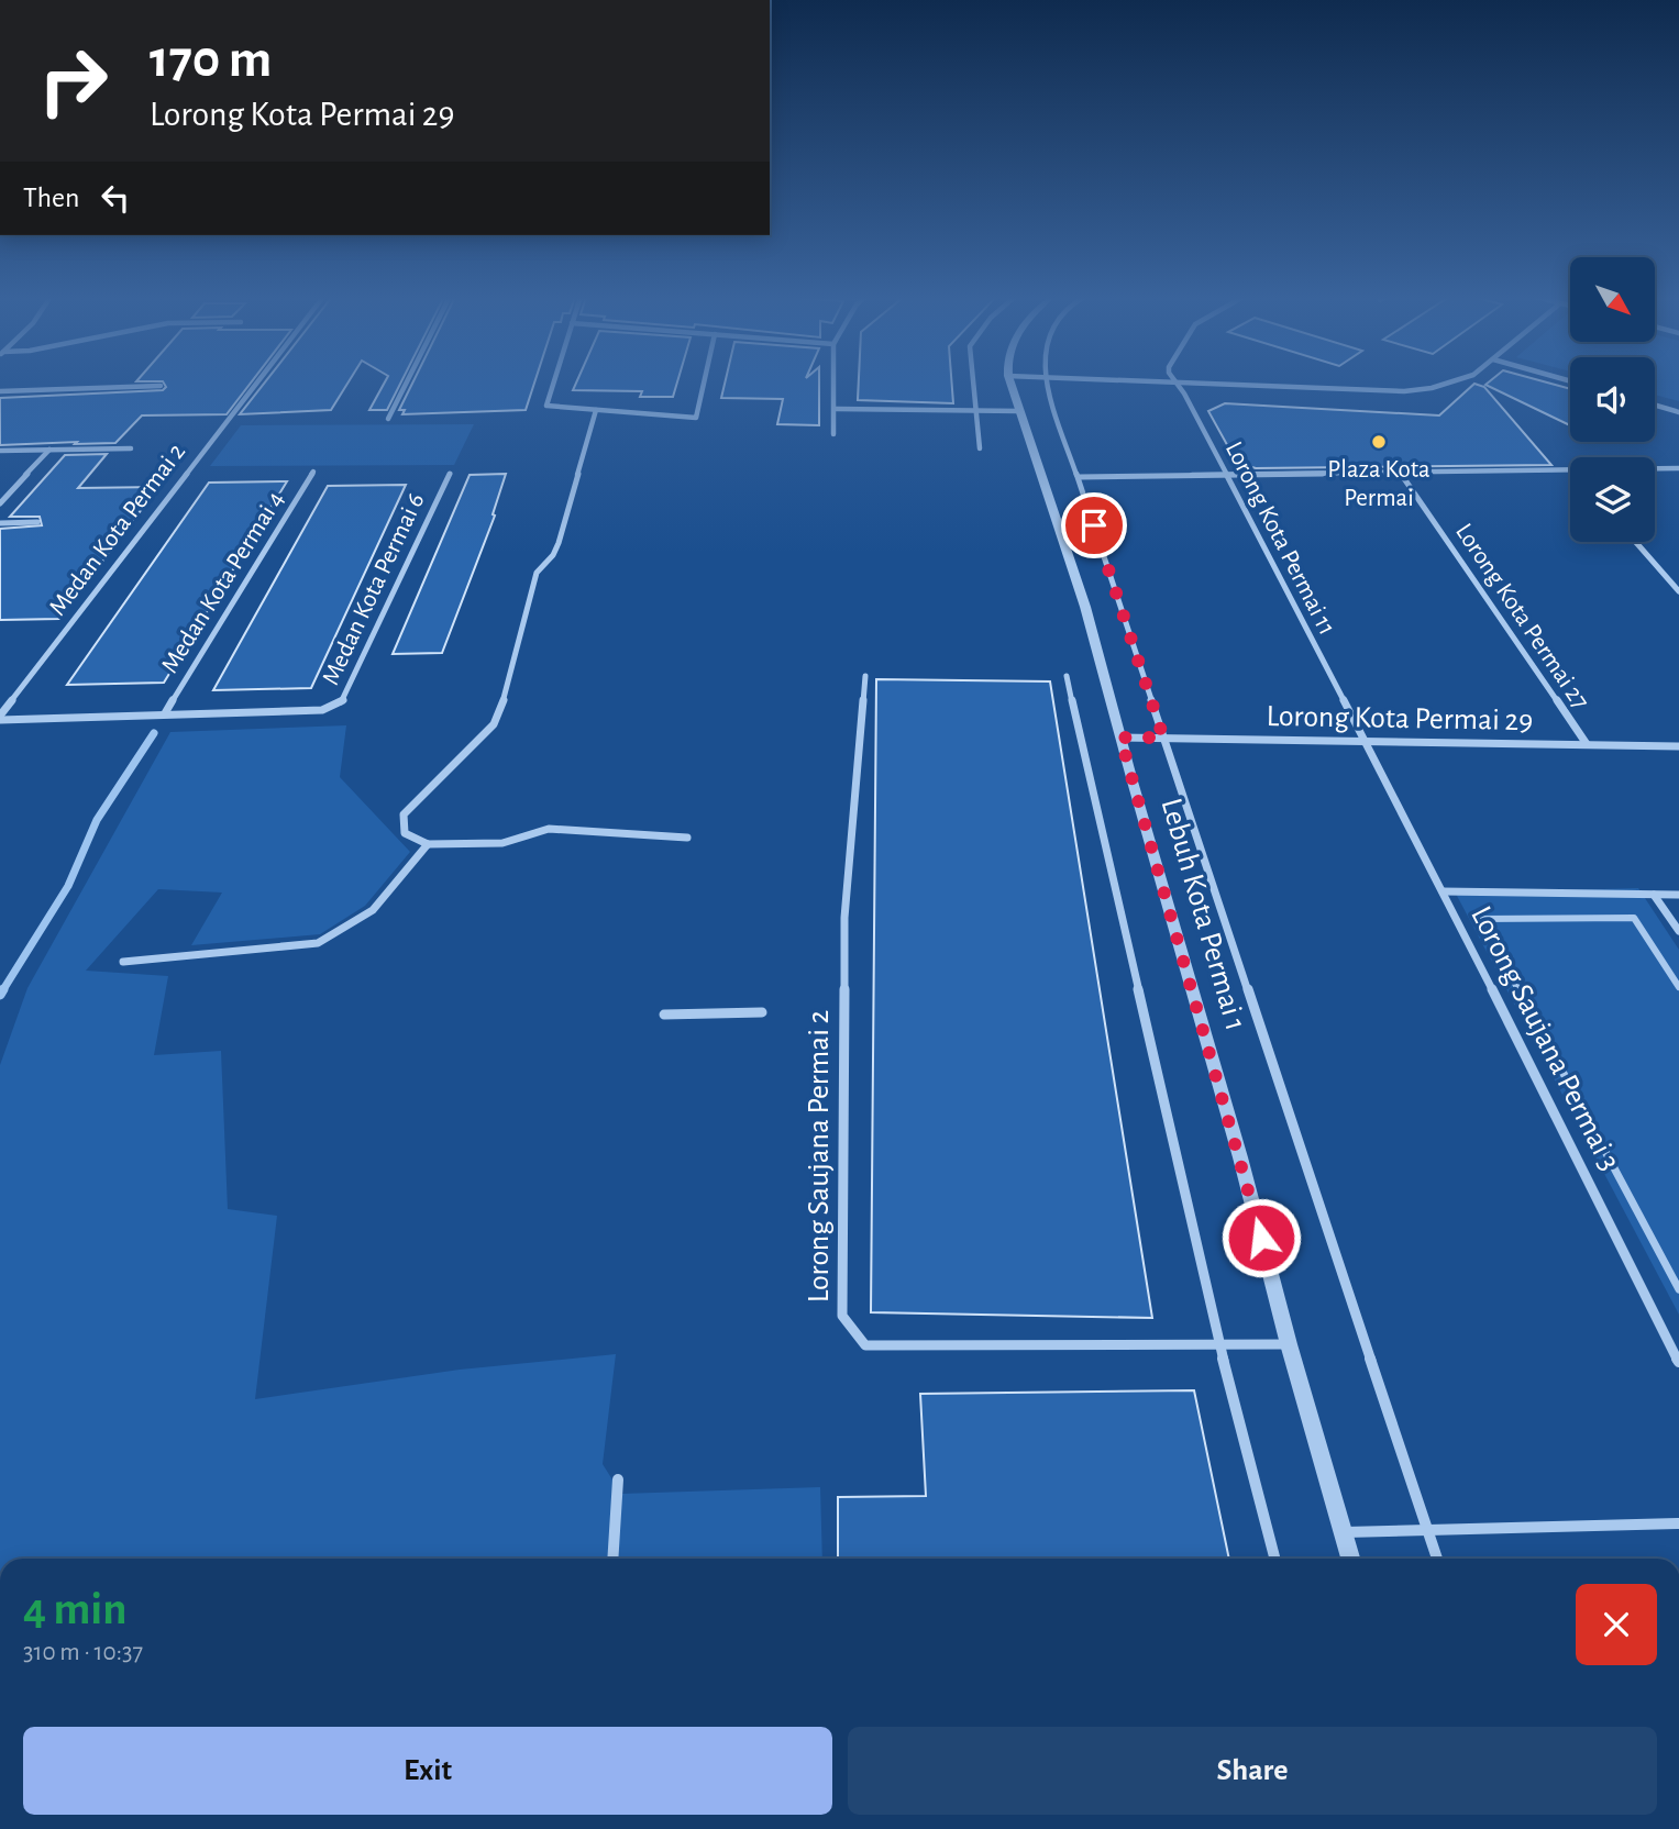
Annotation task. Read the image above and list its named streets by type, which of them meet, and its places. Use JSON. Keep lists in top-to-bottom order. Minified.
{"streets":{"street":["Medan Kota Permai 2","Lorong Kota Permai 11","Medan Kota Permai 4","Medan Kota Permai 6","Lorong Kota Permai 27","Lorong Kota Permai 29","Lebuh Kota Permai 1","Lorong Saujana Permai 3","Lorong Saujana Permai 2"]},"crossings":[["Lorong Kota Permai 11","Lorong Kota Permai 29"],["Lorong Kota Permai 11","Lorong Saujana Permai 3"],["Medan Kota Permai 4","Medan Kota Permai 6"],["Lorong Kota Permai 27","Lorong Kota Permai 29"],["Lorong Kota Permai 29","Lebuh Kota Permai 1"],["Lorong Kota Permai 29","Lorong Saujana Permai 3"],["Lebuh Kota Permai 1","Lorong Saujana Permai 2"]],"places":["Plaza Kota Permai"],"north":"bottom right","page":{"turn":["170 m","Lorong Kota Permai 29"],"then":"Then","heading":["4 min","310 m · 10:37"],"buttons":["Exit","Share"]}}
